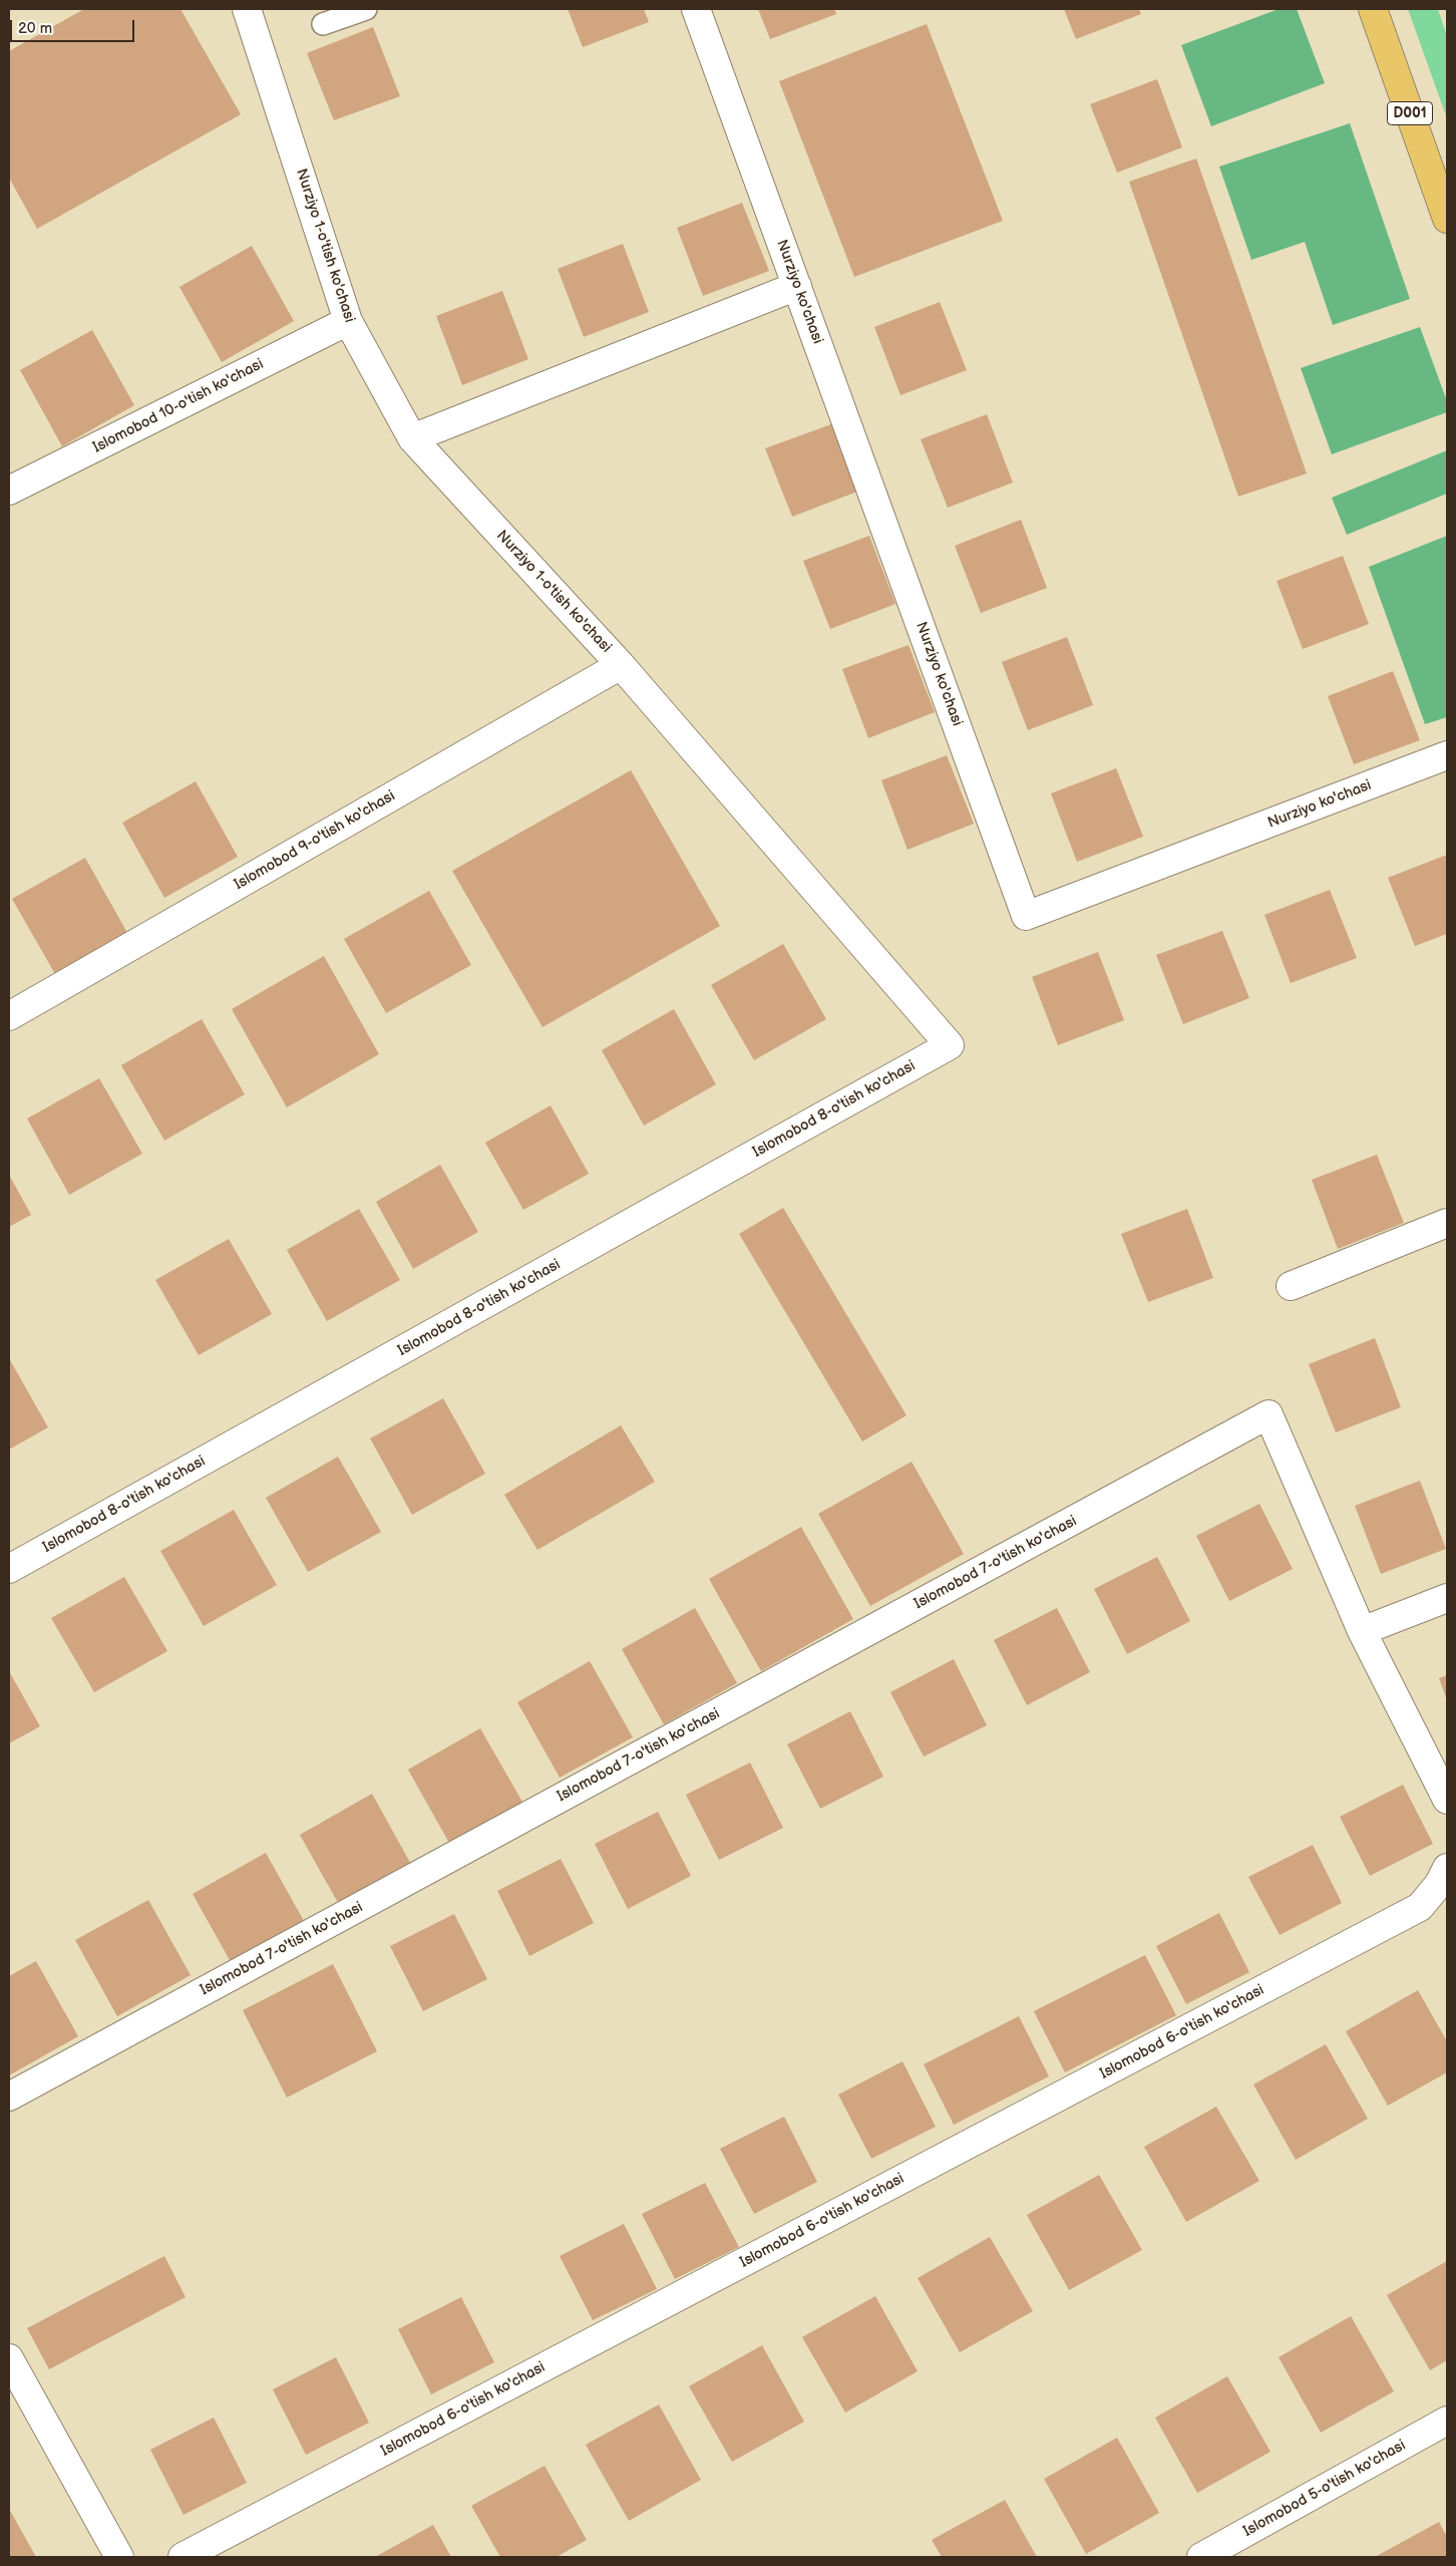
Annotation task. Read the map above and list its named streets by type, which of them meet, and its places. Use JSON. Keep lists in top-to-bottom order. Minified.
{"streets":{"highway":["D001"],"street":["Nurziyo 1-o'tish ko'chasi","Nurziyo ko'chasi","Islomobod 10-o'tish ko'chasi","Islomobod 9-o'tish ko'chasi","Islomobod 8-o'tish ko'chasi","Islomobod 7-o'tish ko'chasi","Islomobod 6-o'tish ko'chasi","Islomobod 5-o'tish ko'chasi"]},"crossings":[["Nurziyo 1-o'tish ko'chasi","Islomobod 10-o'tish ko'chasi"],["Nurziyo 1-o'tish ko'chasi","Islomobod 9-o'tish ko'chasi"],["Nurziyo 1-o'tish ko'chasi","Islomobod 8-o'tish ko'chasi"]],"scale_bar":"20 m"}
